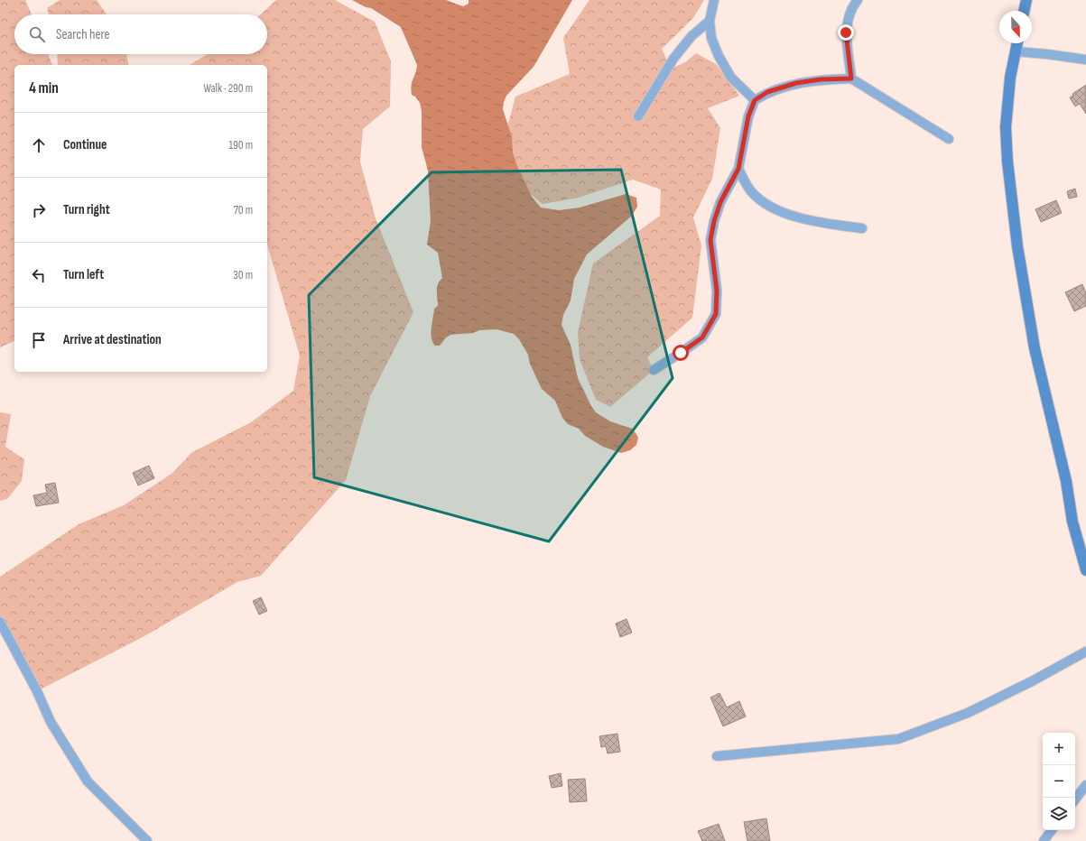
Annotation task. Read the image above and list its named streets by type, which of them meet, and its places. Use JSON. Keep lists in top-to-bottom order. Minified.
{"north":"bottom","page":{"search":"Search here","heading":["4 min","Walk · 290 m"],"list":[["Continue","190 m"],["Turn right","70 m"],["Turn left","30 m"],"Arrive at destination"],"map_buttons":["+","−"]}}
